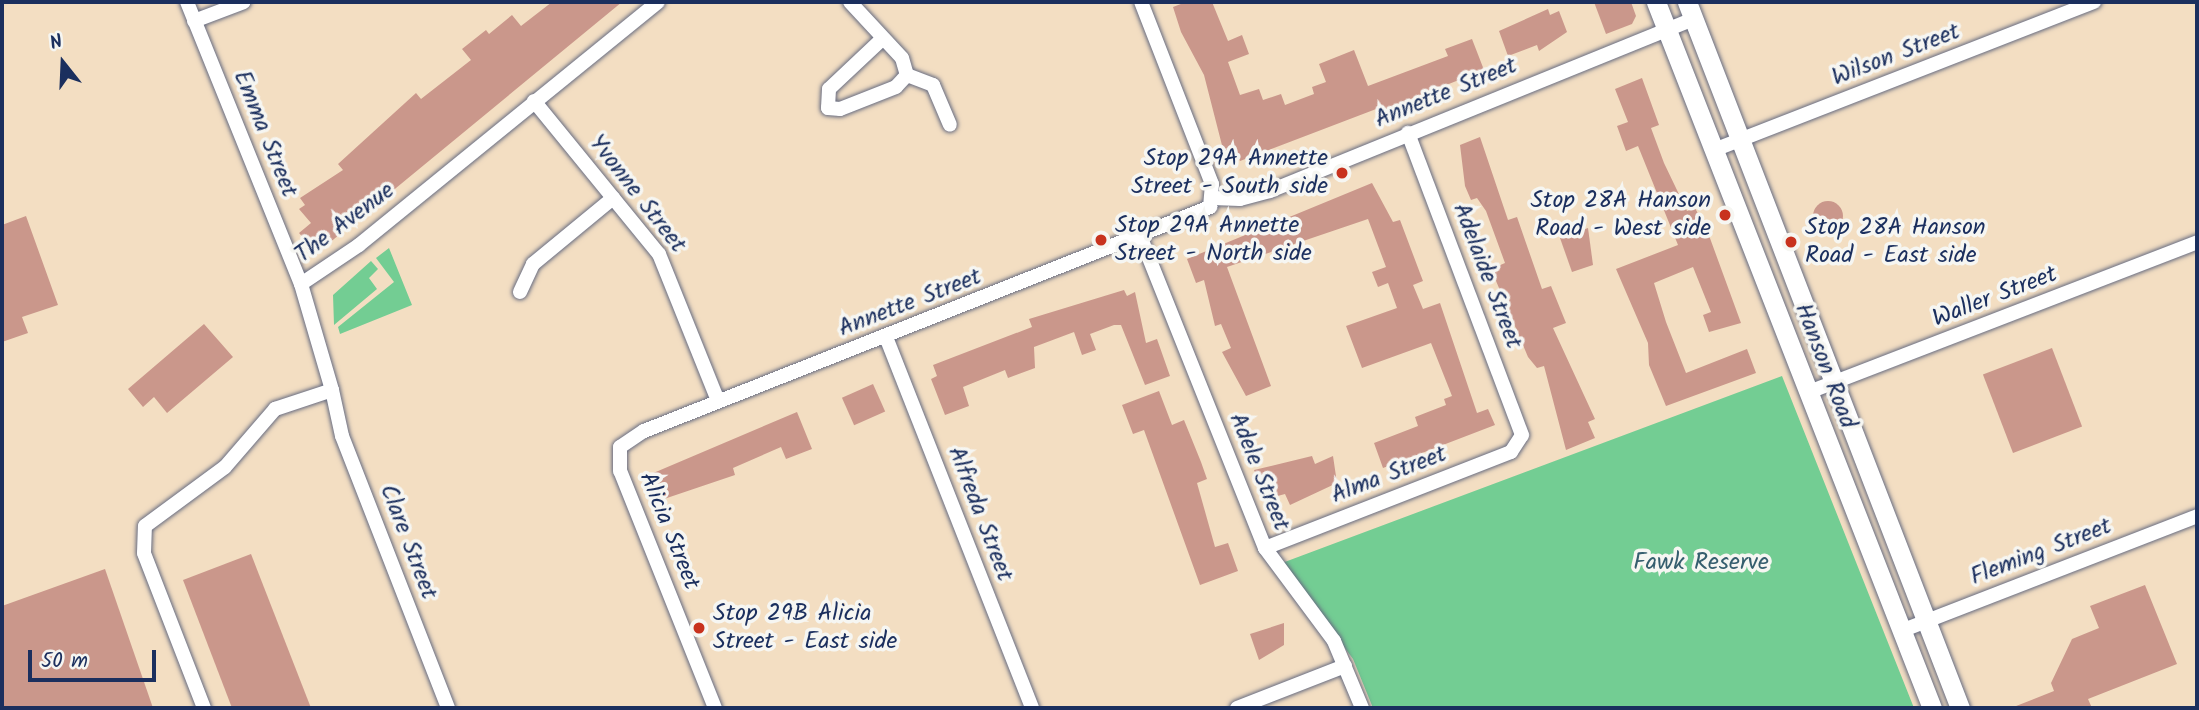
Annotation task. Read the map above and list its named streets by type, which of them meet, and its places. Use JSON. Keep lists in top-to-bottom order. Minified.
{"streets":{"main road":["Hanson Road"],"street":["Wilson Street","Annette Street","Emma Street","Yvonne Street","The Avenue","Adelaide Street","Waller Street","Adele Street","Alma Street","Alfreda Street","Alicia Street","Clare Street","Fleming Street"]},"crossings":[["Wilson Street","Hanson Road"],["Annette Street","Yvonne Street"],["Annette Street","Adelaide Street"],["Annette Street","Hanson Road"],["Annette Street","Adele Street"],["Annette Street","Alfreda Street"],["Annette Street","Alicia Street"],["Emma Street","The Avenue"],["Yvonne Street","The Avenue"],["The Avenue","Clare Street"],["Adelaide Street","Alma Street"],["Waller Street","Hanson Road"],["Hanson Road","Fleming Street"],["Adele Street","Alma Street"]],"parks":["Fawk Reserve"],"places":["Stop 29A Annette Street - South side","Stop 28A Hanson Road - West side","Stop 29A Annette Street - North side","Stop 28A Hanson Road - East side","Stop 29B Alicia Street - East side"],"scale_bar":"50 m","north":"top"}
